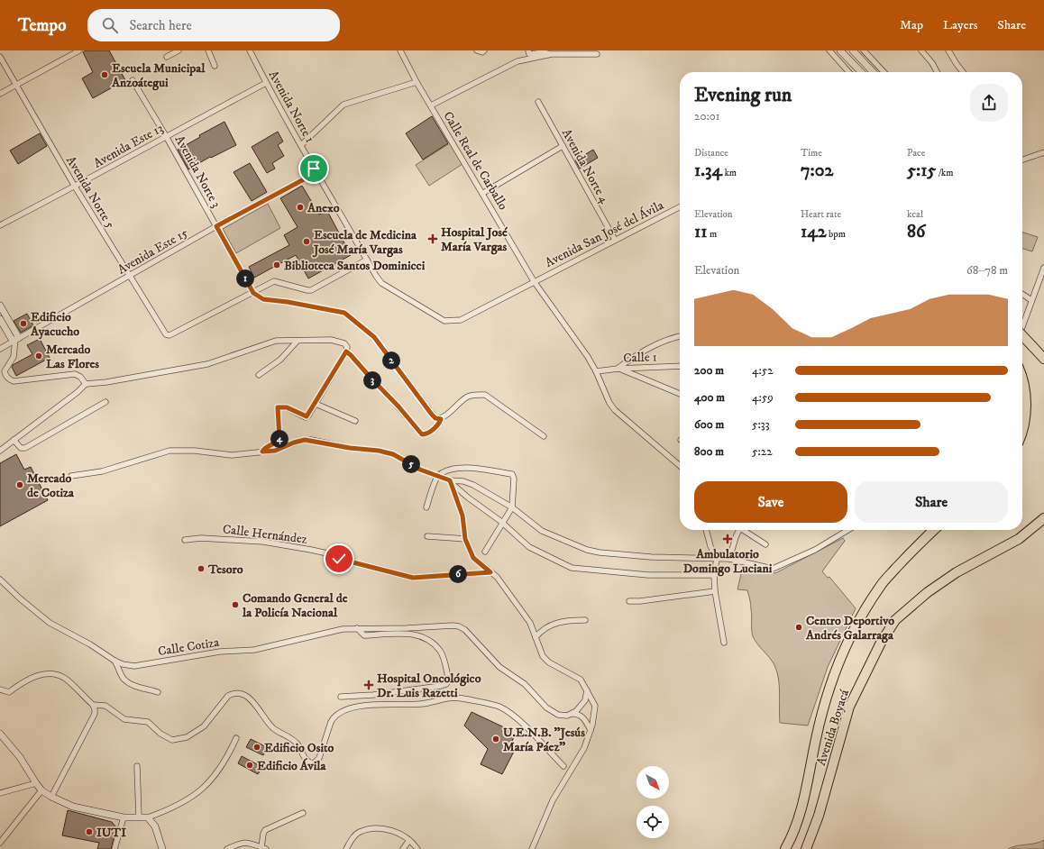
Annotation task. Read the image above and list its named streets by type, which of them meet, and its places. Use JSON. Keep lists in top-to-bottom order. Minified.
{"streets":{"highway":["Avenida Boyacá"],"street":["Avenida Norte 1","Avenida Este 13","Calle Real de Carballo","Avenida Norte 4","Avenida Norte 3","Avenida Norte 5","Avenida San José del Ávila","Avenida Este 15","Calle 1","Calle Hernández","Calle Cotiza"]},"crossings":[["Avenida Norte 1","Avenida Este 13"],["Avenida Norte 1","Calle Real de Carballo"],["Avenida Norte 1","Avenida San José del Ávila"],["Avenida Norte 1","Avenida Este 15"],["Avenida Este 13","Avenida Norte 3"],["Avenida Este 13","Avenida Norte 5"],["Calle Real de Carballo","Avenida San José del Ávila"],["Calle Real de Carballo","Calle 1"],["Avenida Norte 4","Avenida San José del Ávila"],["Avenida Norte 3","Avenida Norte 5"],["Avenida Norte 3","Avenida Este 15"],["Avenida Norte 5","Avenida Este 15"]],"places":{"other":["Escuela Municipal Anzoátegui","Anexo","Escuela de Medicina José María Vargas","Biblioteca Santos Dominicci","Edificio Ayacucho","Mercado Las Flores","Mercado de Cotiza","Tesoro","Comando General de la Policía Nacional","Centro Deportivo Andrés Galarraga","U.E.N.B. \"Jesús María Páez\"","Edificio Osito","Edificio Ávila","IUTI"],"health":["Hospital José María Vargas","Ambulatorio Domingo Luciani","Hospital Oncológico Dr. Luis Razetti"]},"north":"bottom right","page":{"header":"Tempo","search":"Search here","nav":["Map","Layers","Share"],"heading":["Evening run","20:01"],"stats":[["Distance","1.34 km"],["Time","7:02"],["Pace","5:15 /km"],["Elevation","11 m"],["Heart rate","142 bpm"],["kcal","86"]],"chart":["Elevation","68–78 m"],"pins":["1","2","3","4","5","6"],"list":[{"name":"200 m","note":"4:52"},{"name":"400 m","note":"4:59"},{"name":"600 m","note":"5:33"},{"name":"800 m","note":"5:22"}],"buttons":["Save","Share"]}}
